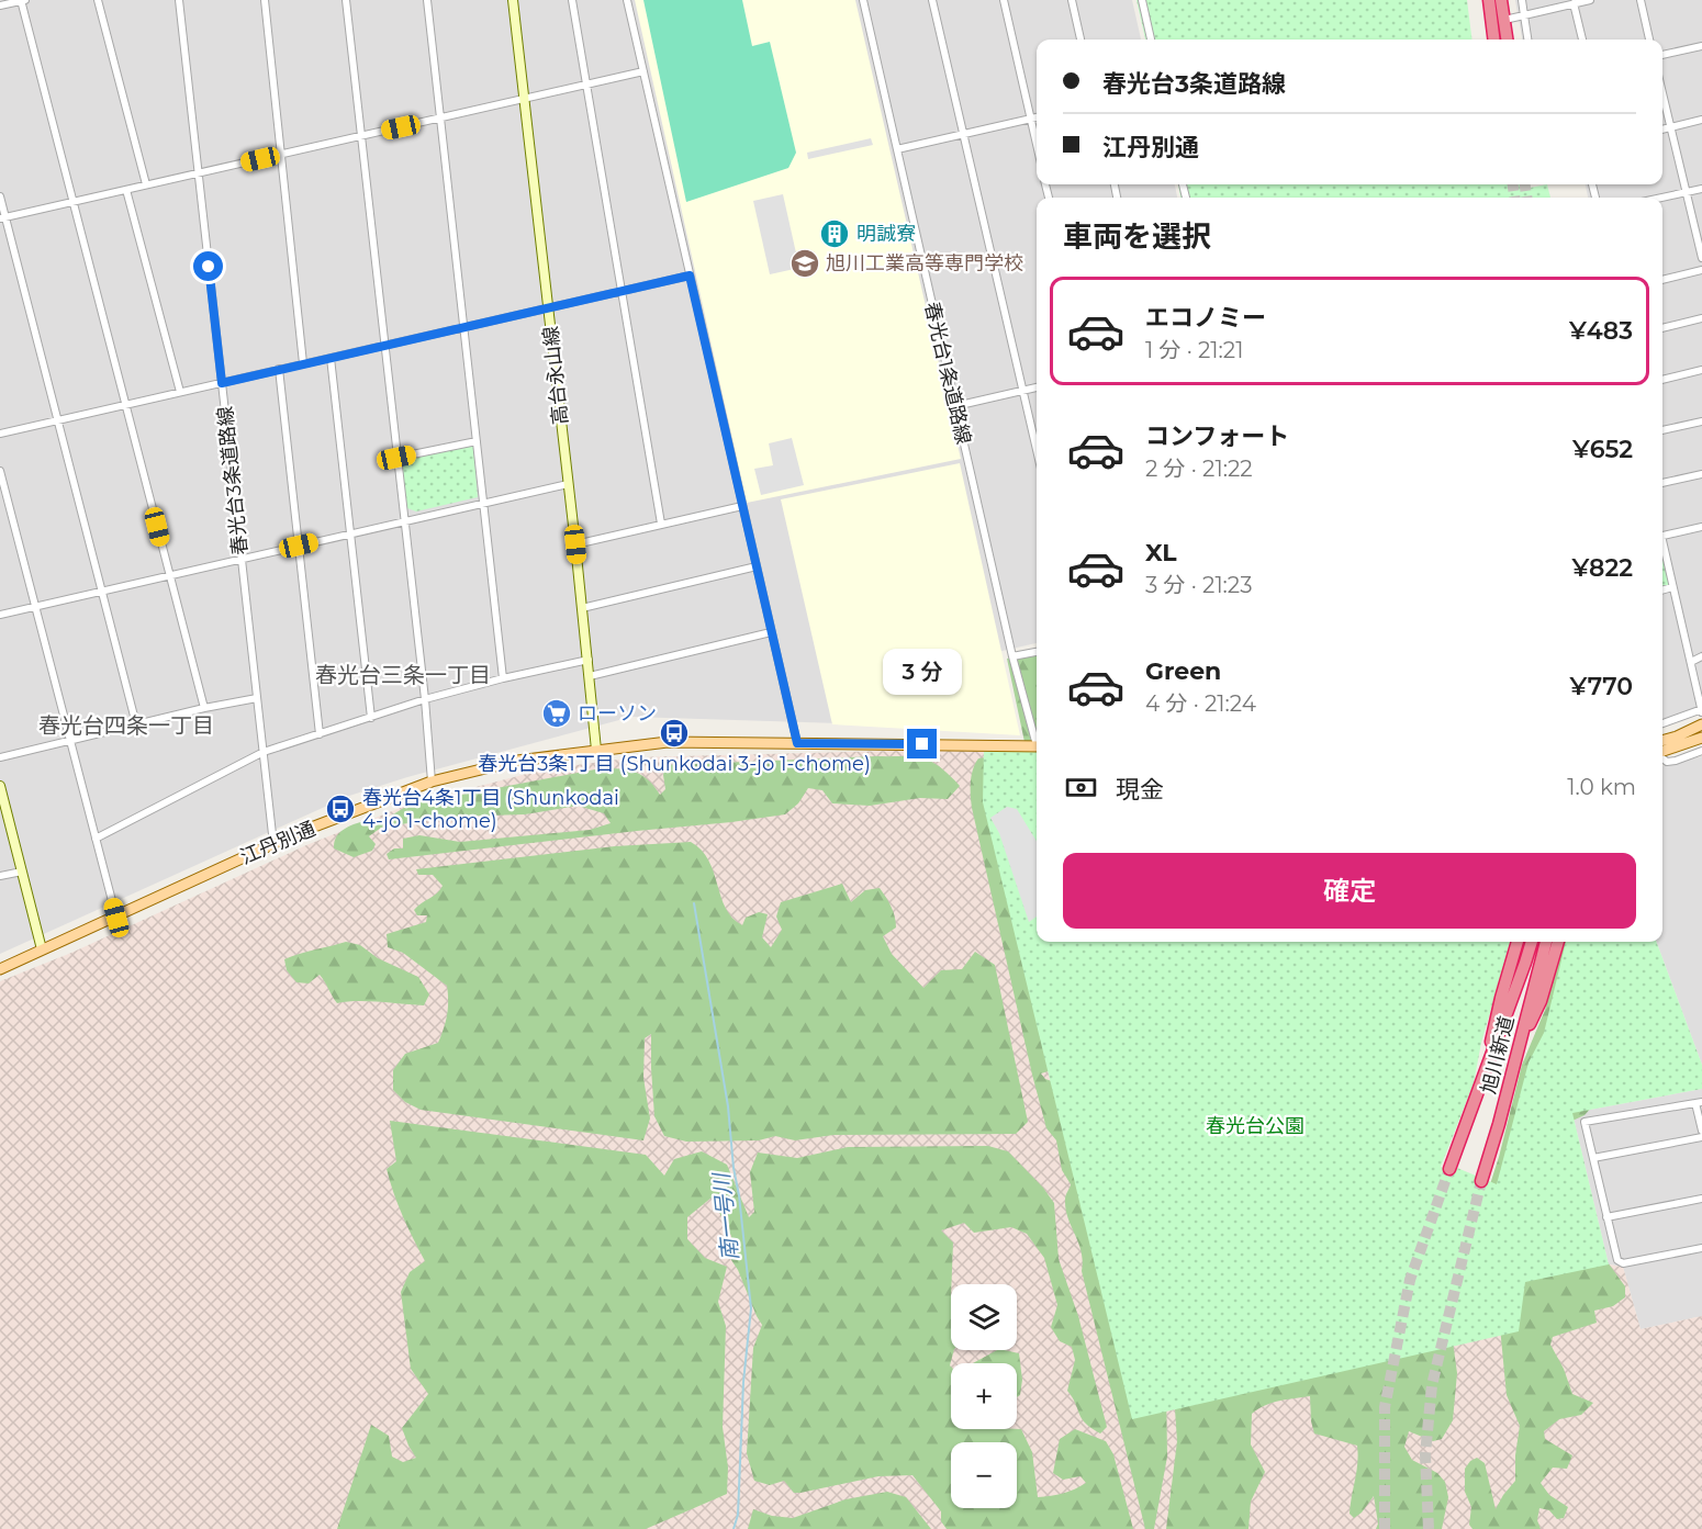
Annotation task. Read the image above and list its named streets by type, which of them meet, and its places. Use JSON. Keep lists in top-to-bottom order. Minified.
{"streets":{"highway":["旭川新道"],"main road":["江丹別通"],"street":["春光台1条道路線","高台永山線","春光台3条道路線"]},"crossings":[["高台永山線","江丹別通"],["春光台3条道路線","江丹別通"]],"districts":["春光台三条一丁目","春光台四条一丁目"],"water":["南一号川"],"parks":["春光台公園"],"places":{"building":["明誠寮"],"school or university":["旭川工業高等専門学校"],"supermarket":["ローソン"],"bus stop":["春光台3条1丁目 (Shunkodai 3-jo 1-chome)","春光台4条1丁目 (Shunkodai 4-jo 1-chome)"]},"page":{"banner":["春光台3条道路線","江丹別通"],"heading":"車両を選択","list":[{"name":"エコノミー","note":"1 分 · 21:21","value":"¥483"},{"name":"コンフォート","note":"2 分 · 21:22","value":"¥652"},{"name":"XL","note":"3 分 · 21:23","value":"¥822"},{"name":"Green","note":"4 分 · 21:24","value":"¥770"}],"bubble":"3 分","pay":["現金","1.0 km"],"buttons":"確定","map_buttons":["+","−"]}}
